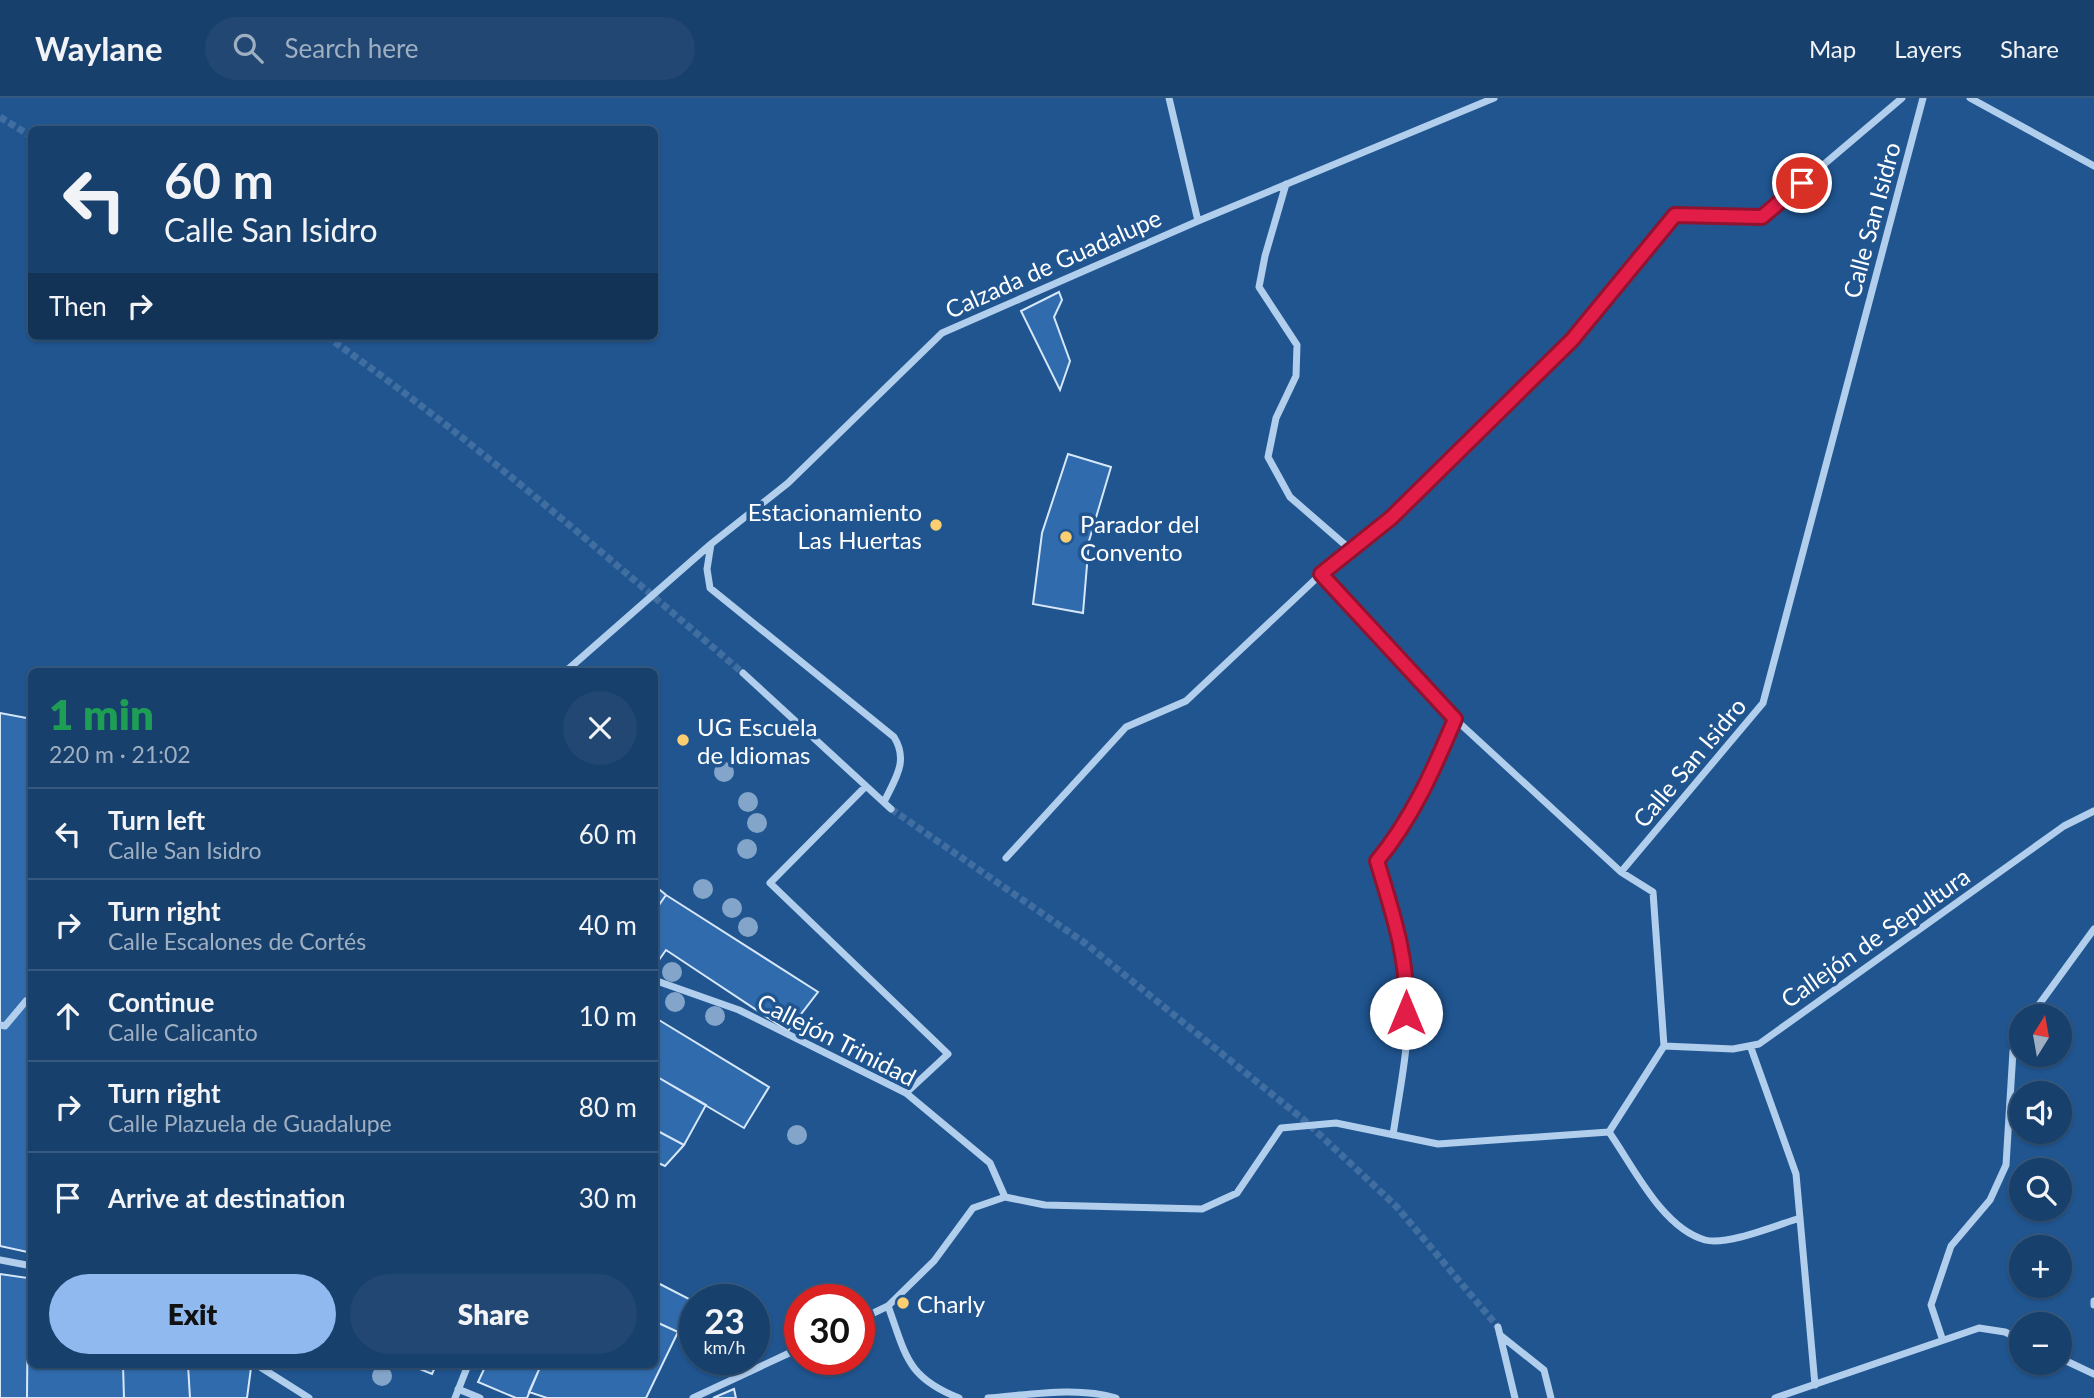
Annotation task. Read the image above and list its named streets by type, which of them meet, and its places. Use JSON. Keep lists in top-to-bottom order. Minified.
{"streets":{"street":["Calle San Isidro","Calzada de Guadalupe","Callejón de Sepultura","Callejón Trinidad"]},"places":["Estacionamiento Las Huertas","Parador del Convento","UG Escuela de Idiomas","Charly"],"north":"top","page":{"header":"Waylane","search":"Search here","nav":["Map","Layers","Share"],"turn":["60 m","Calle San Isidro"],"then":"Then","heading":["1 min","220 m · 21:02"],"list":[{"name":"Turn left","note":"Calle San Isidro","value":"60 m"},{"name":"Turn right","note":"Calle Escalones de Cortés","value":"40 m"},{"name":"Continue","note":"Calle Calicanto","value":"10 m"},{"name":"Turn right","note":"Calle Plazuela de Guadalupe","value":"80 m"},{"name":"Arrive at destination","value":"30 m"}],"map_buttons":["+","−"],"buttons":["Exit","Share"],"speed":"23 km/h","limit":"30"}}
